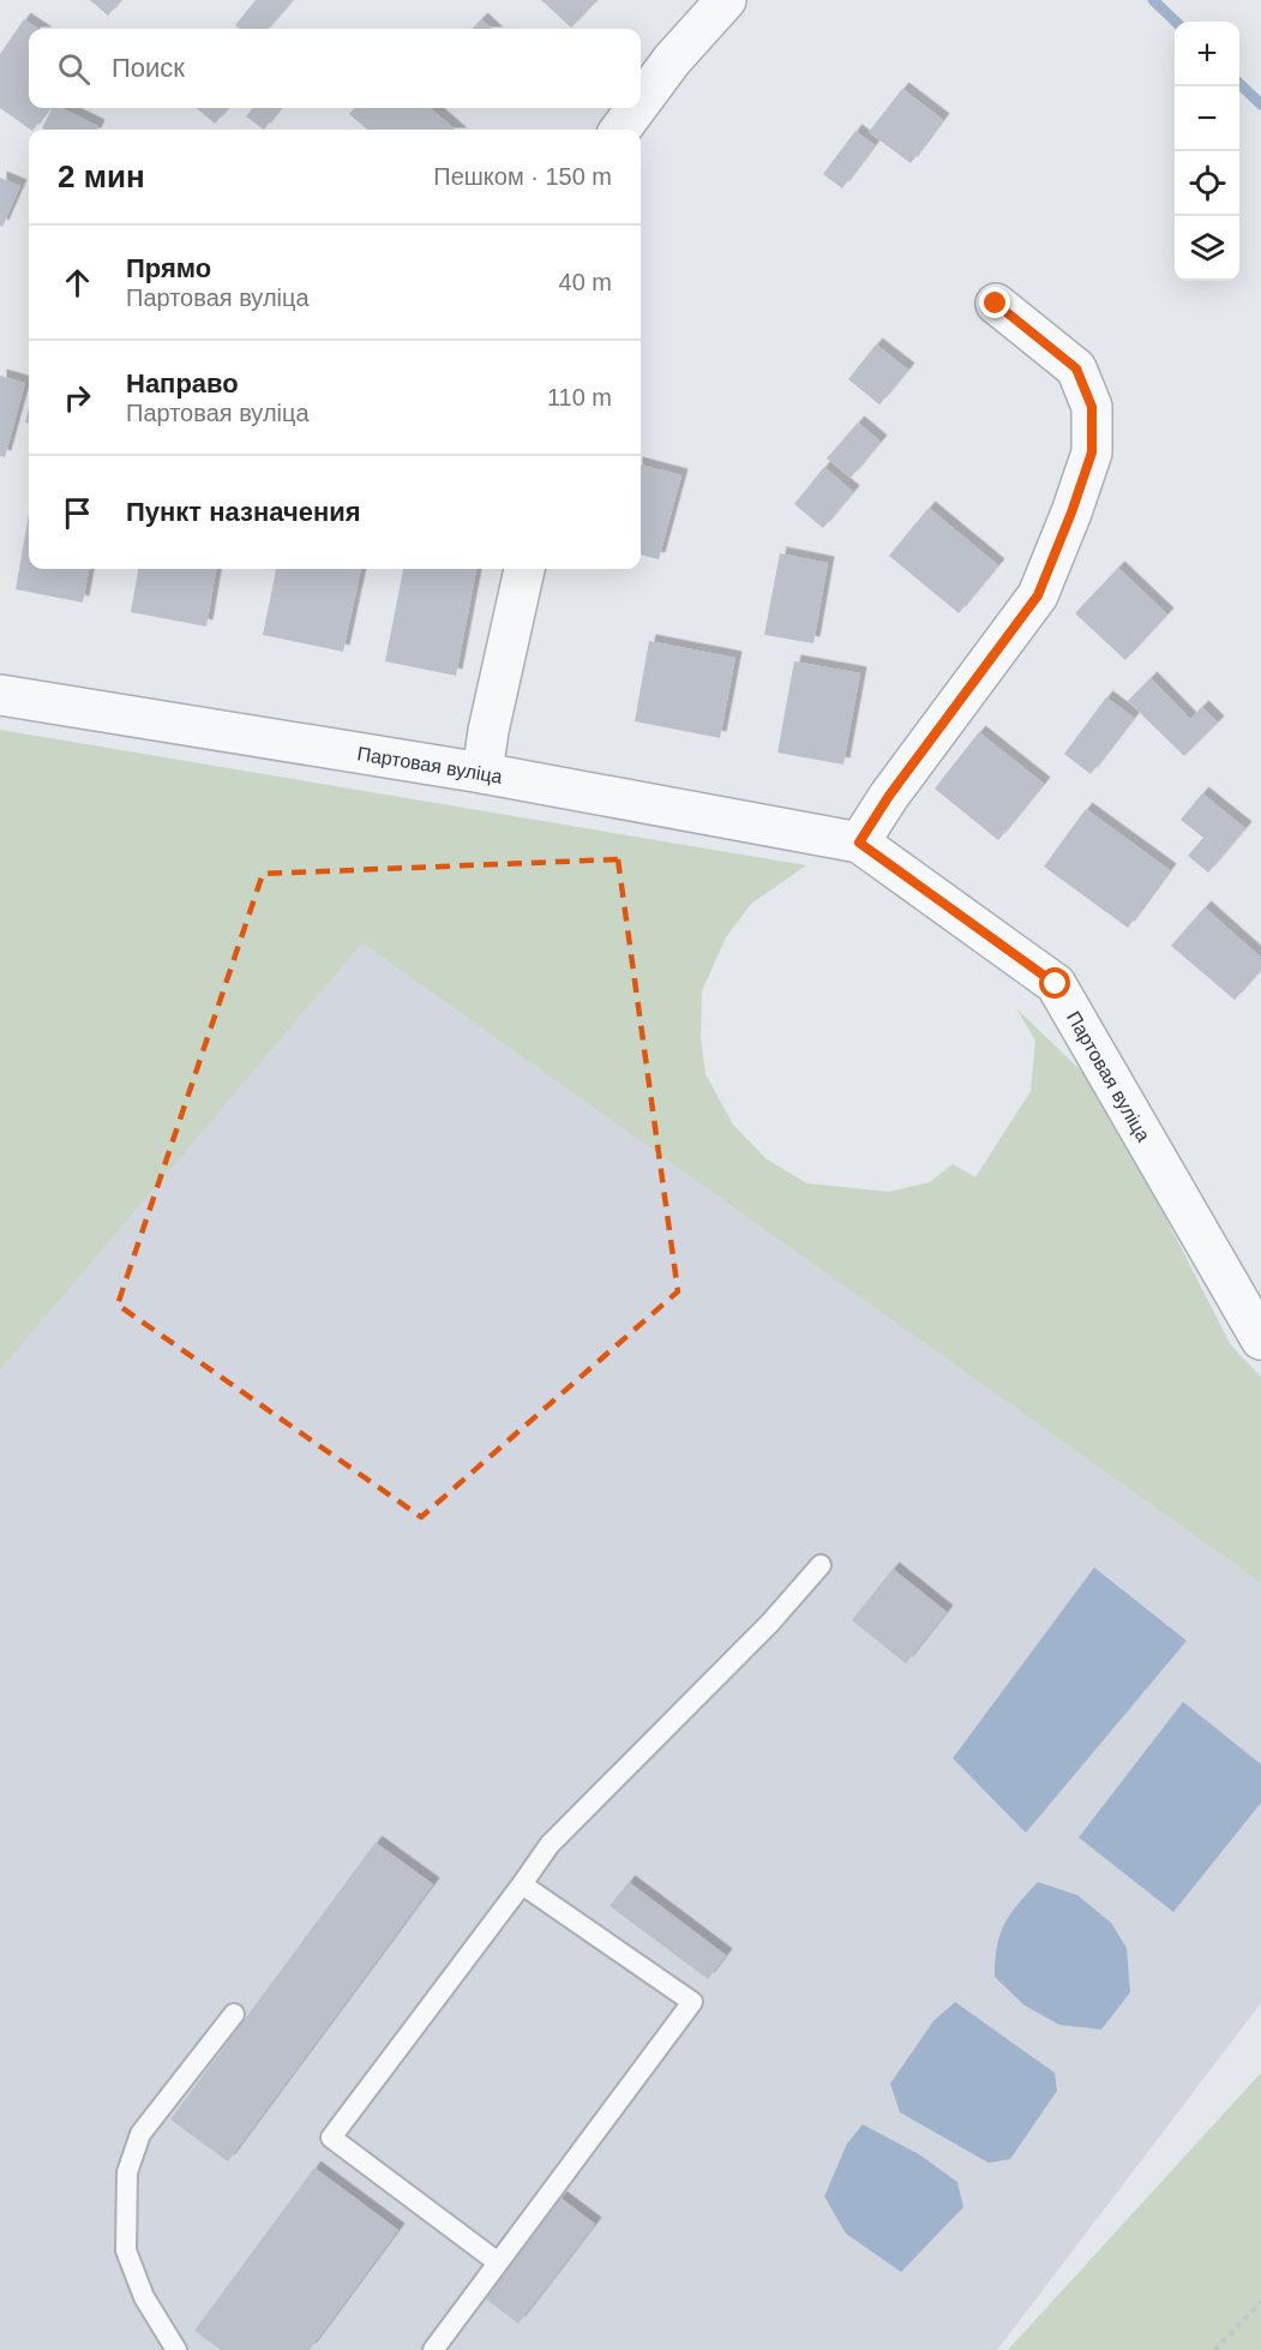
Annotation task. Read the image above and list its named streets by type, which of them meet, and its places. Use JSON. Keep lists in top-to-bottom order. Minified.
{"streets":{"street":["Партовая вуліца"]},"page":{"map_buttons":["+","−"],"search":"Поиск","heading":["2 мин","Пешком · 150 m"],"list":[["Прямо","Партовая вуліца","40 m"],["Направо","Партовая вуліца","110 m"],"Пункт назначения"]}}
